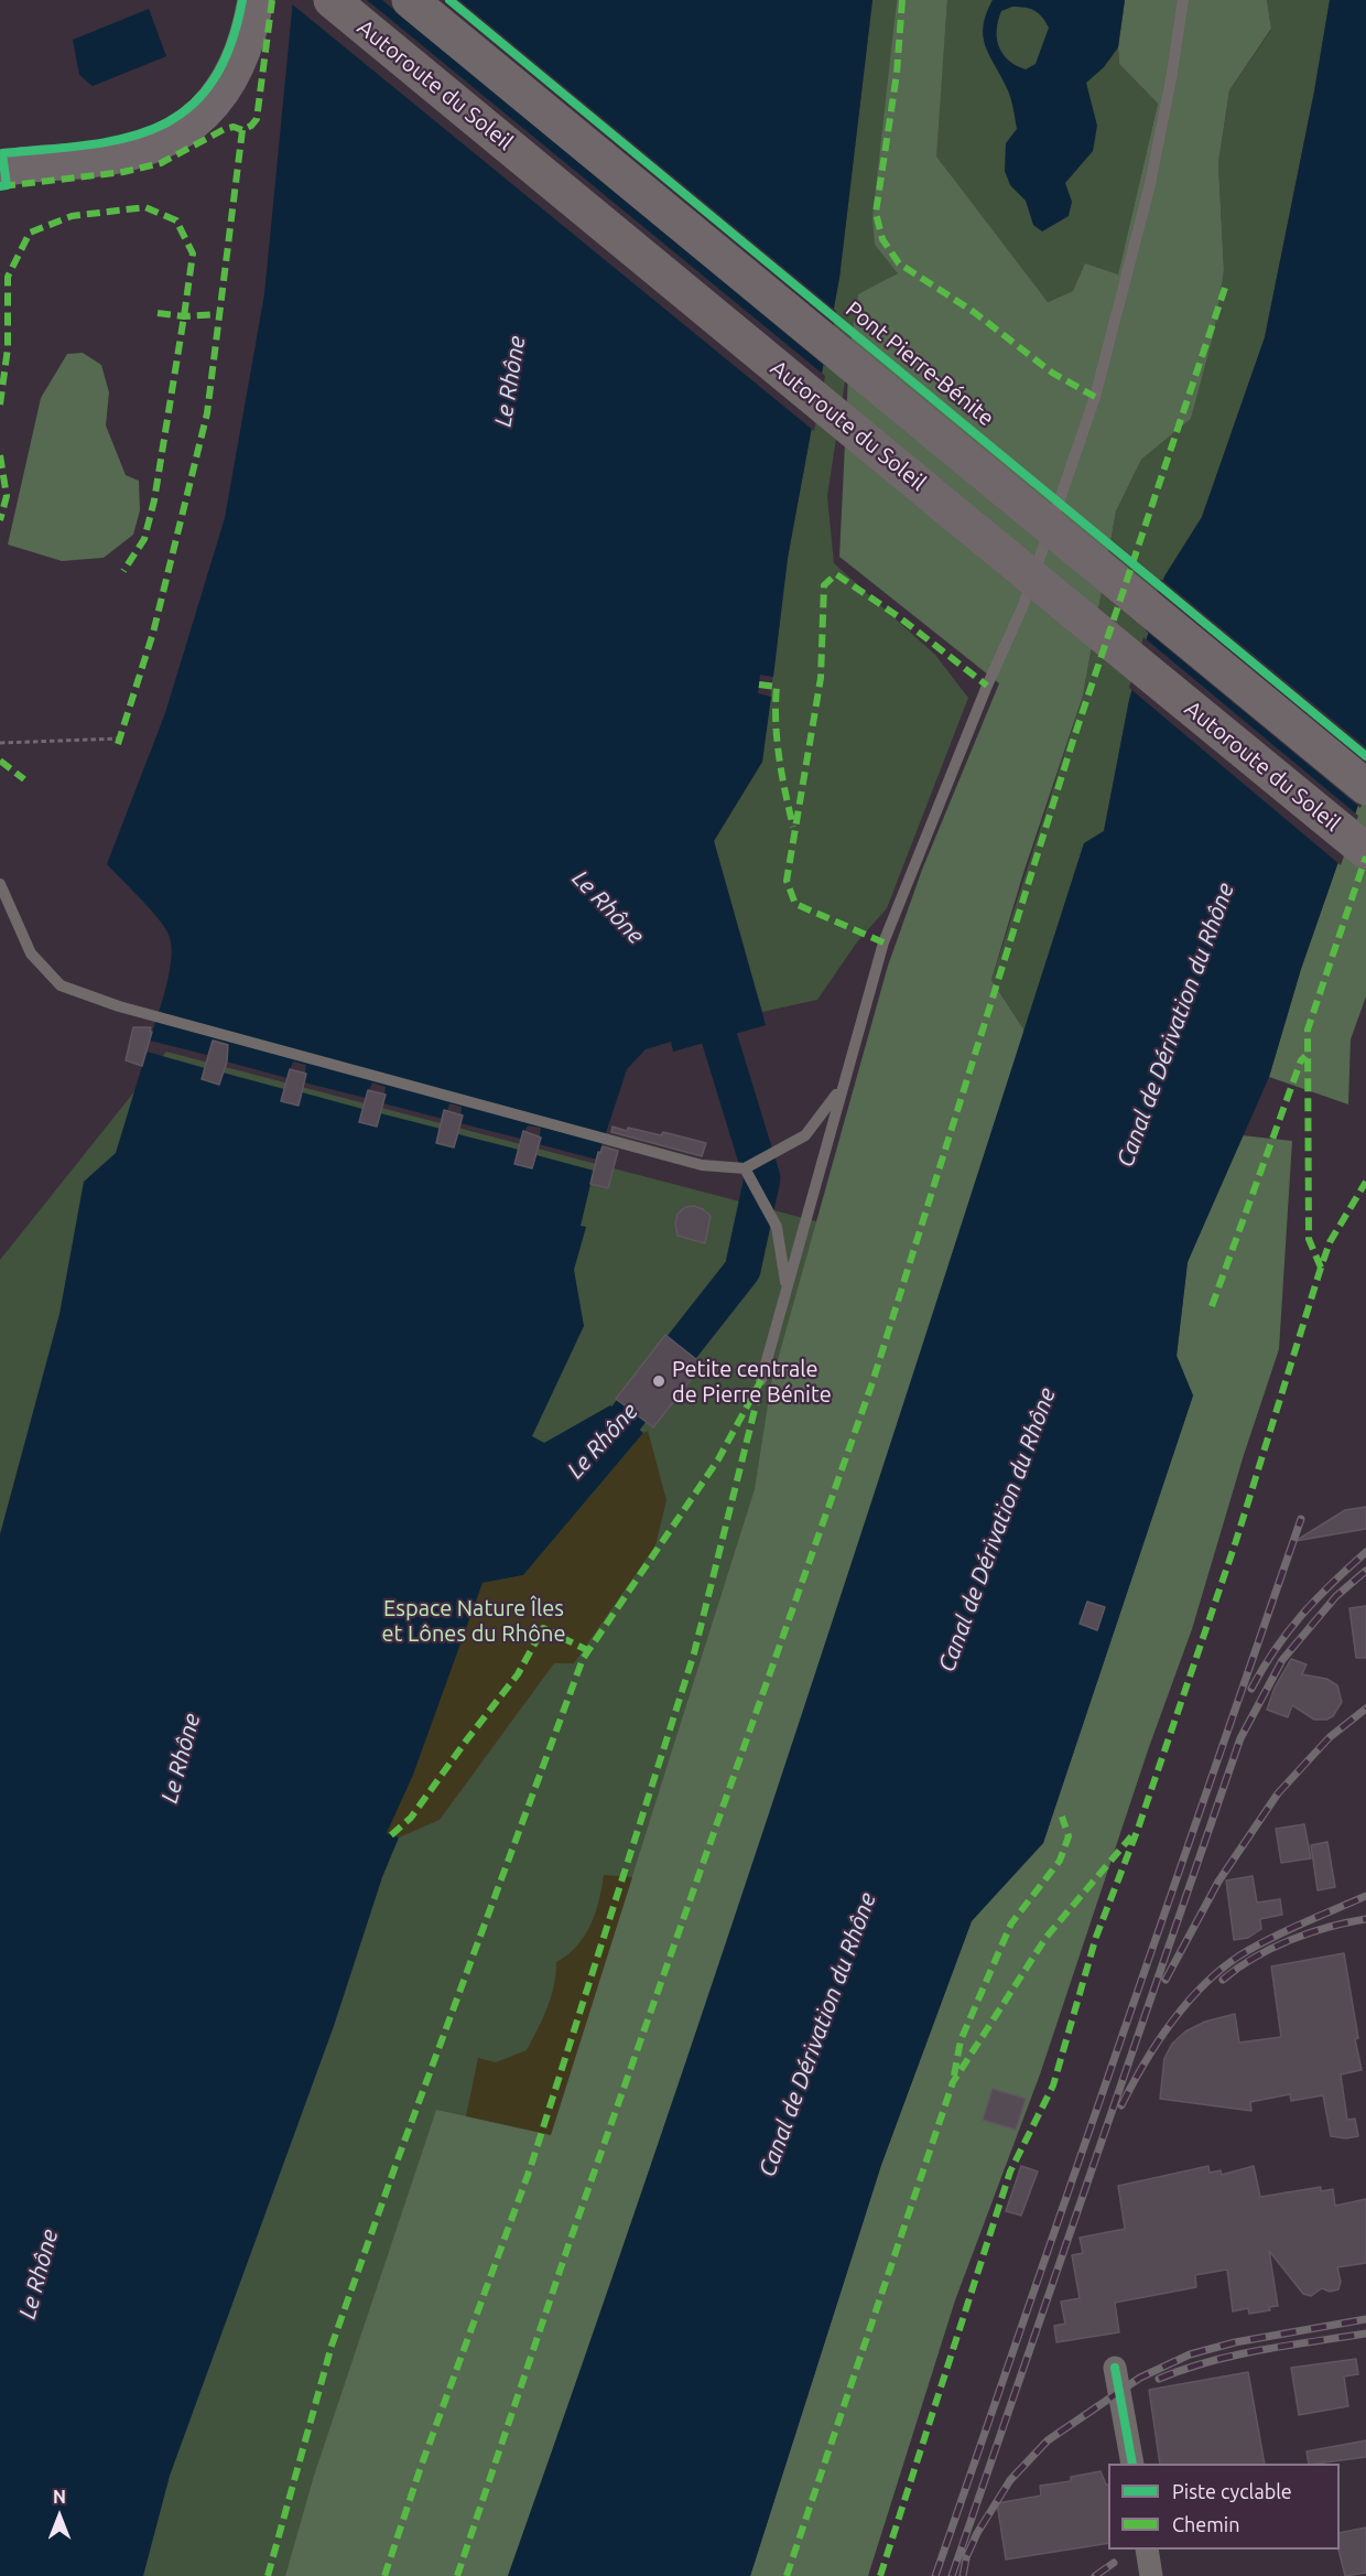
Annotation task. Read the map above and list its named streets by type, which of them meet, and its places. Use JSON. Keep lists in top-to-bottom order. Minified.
{"streets":{"highway":["Autoroute du Soleil"],"cycle path":["Pont Pierre-Bénite"]},"water":["Le Rhône","Canal de Dérivation du Rhône"],"parks":["Espace Nature Îles et Lônes du Rhône"],"places":["Petite centrale de Pierre Bénite"],"legend":["Piste cyclable","Chemin"],"north":"top"}
